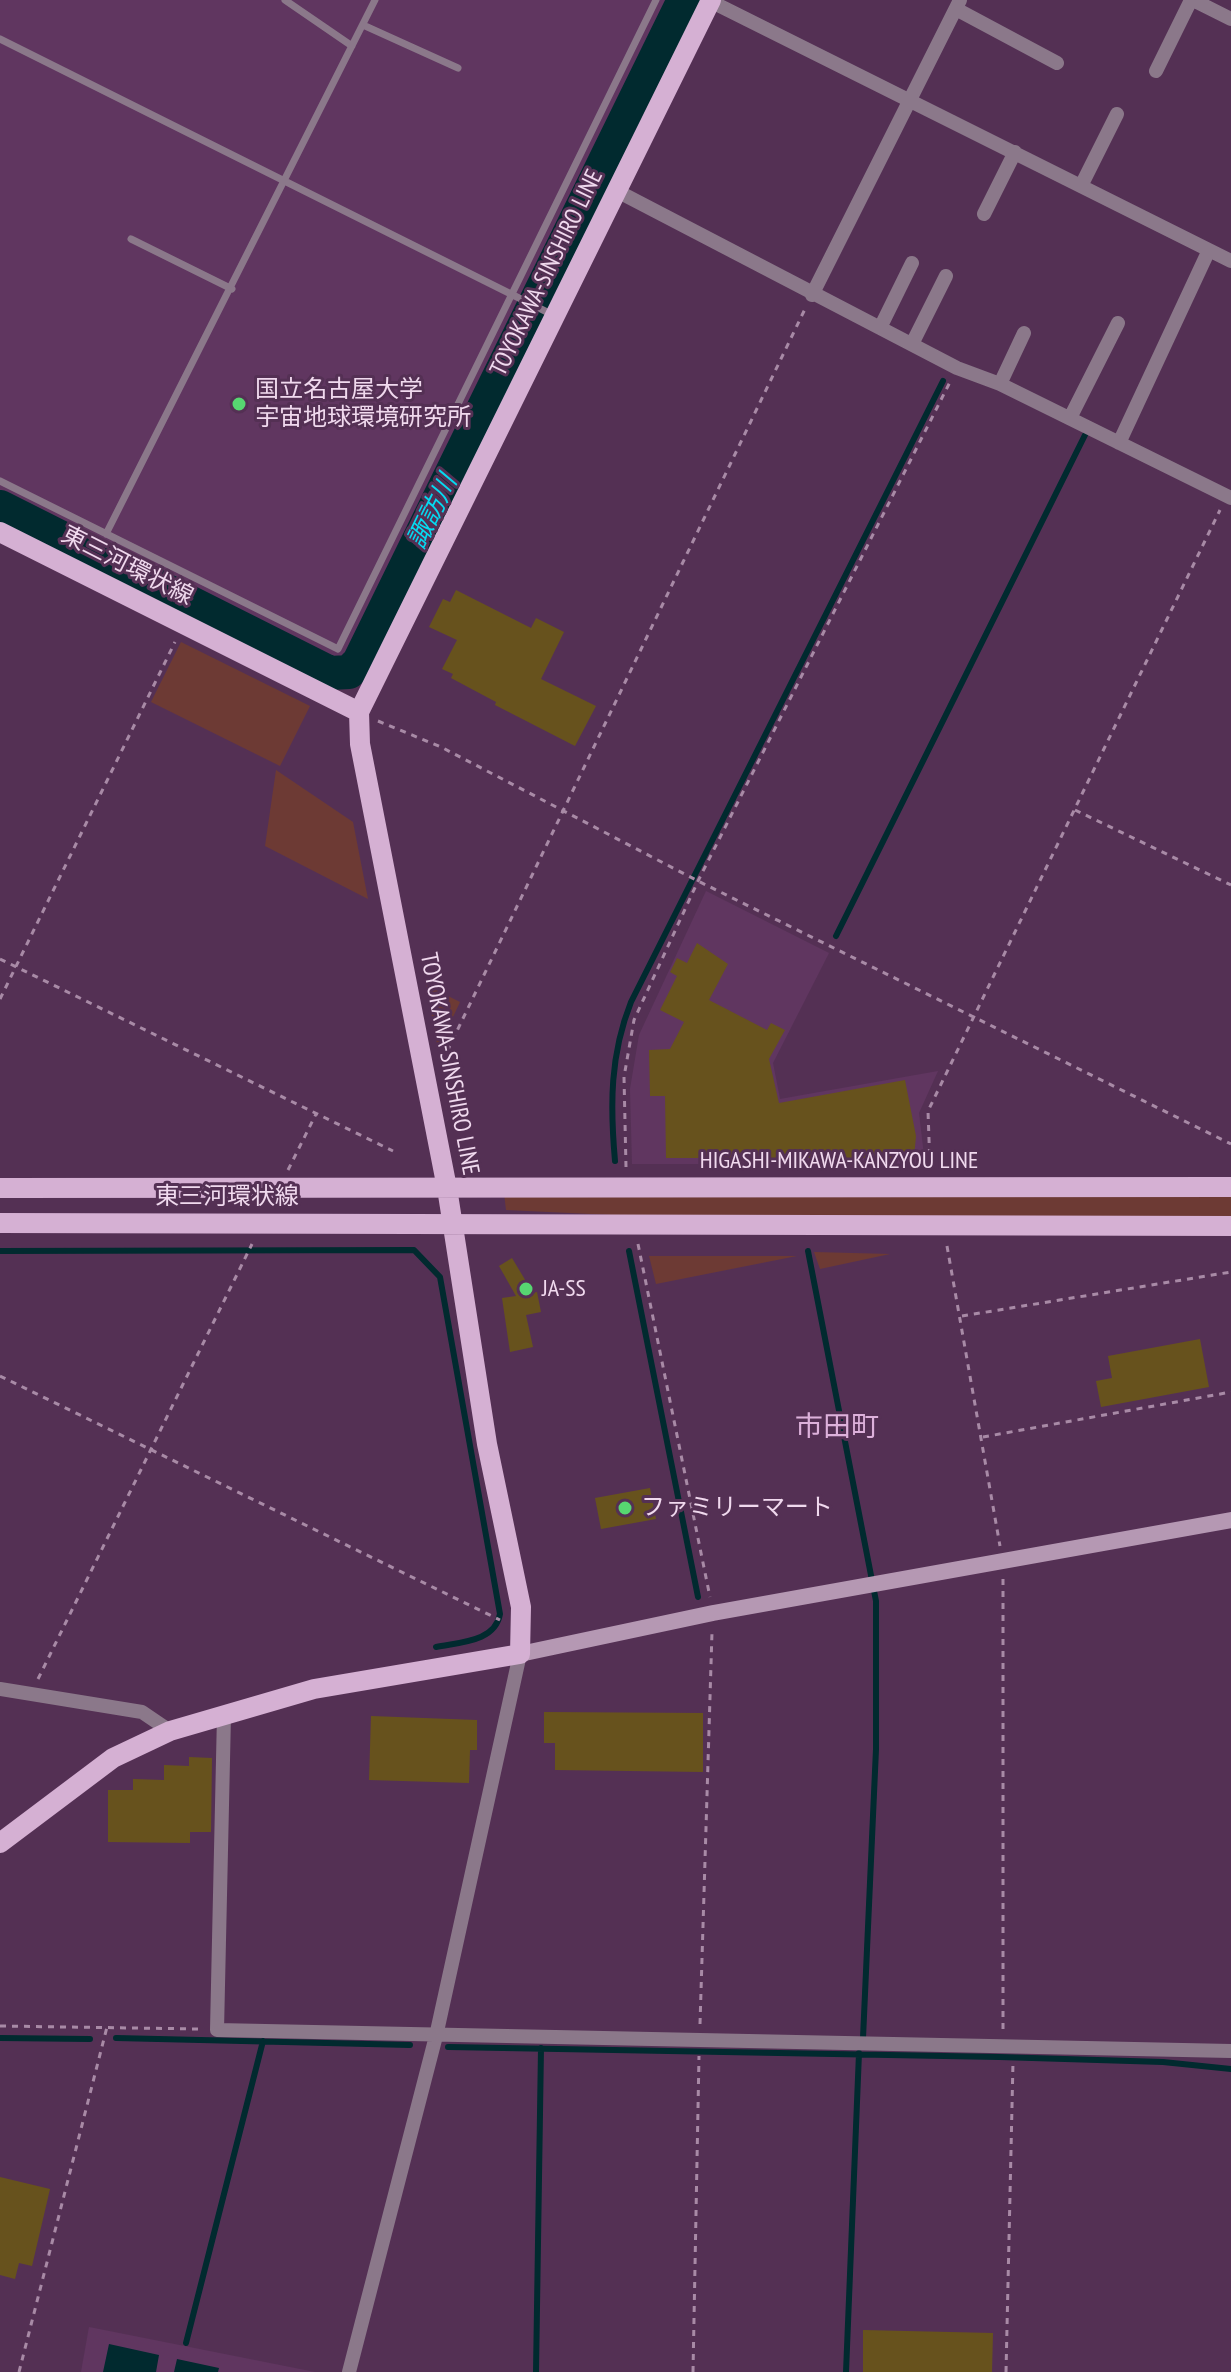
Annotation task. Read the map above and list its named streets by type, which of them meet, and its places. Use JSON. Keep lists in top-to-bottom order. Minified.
{"streets":{"main road":["TOYOKAWA-SINSHIRO LINE","東三河環状線","HIGASHI-MIKAWA-KANZYOU LINE"]},"crossings":[["TOYOKAWA-SINSHIRO LINE","東三河環状線"],["TOYOKAWA-SINSHIRO LINE","HIGASHI-MIKAWA-KANZYOU LINE"],["東三河環状線","HIGASHI-MIKAWA-KANZYOU LINE"]],"districts":["市田町"],"water":["諏訪川"],"places":["国立名古屋大学 宇宙地球環境研究所","JA-SS","ファミリーマート"]}
